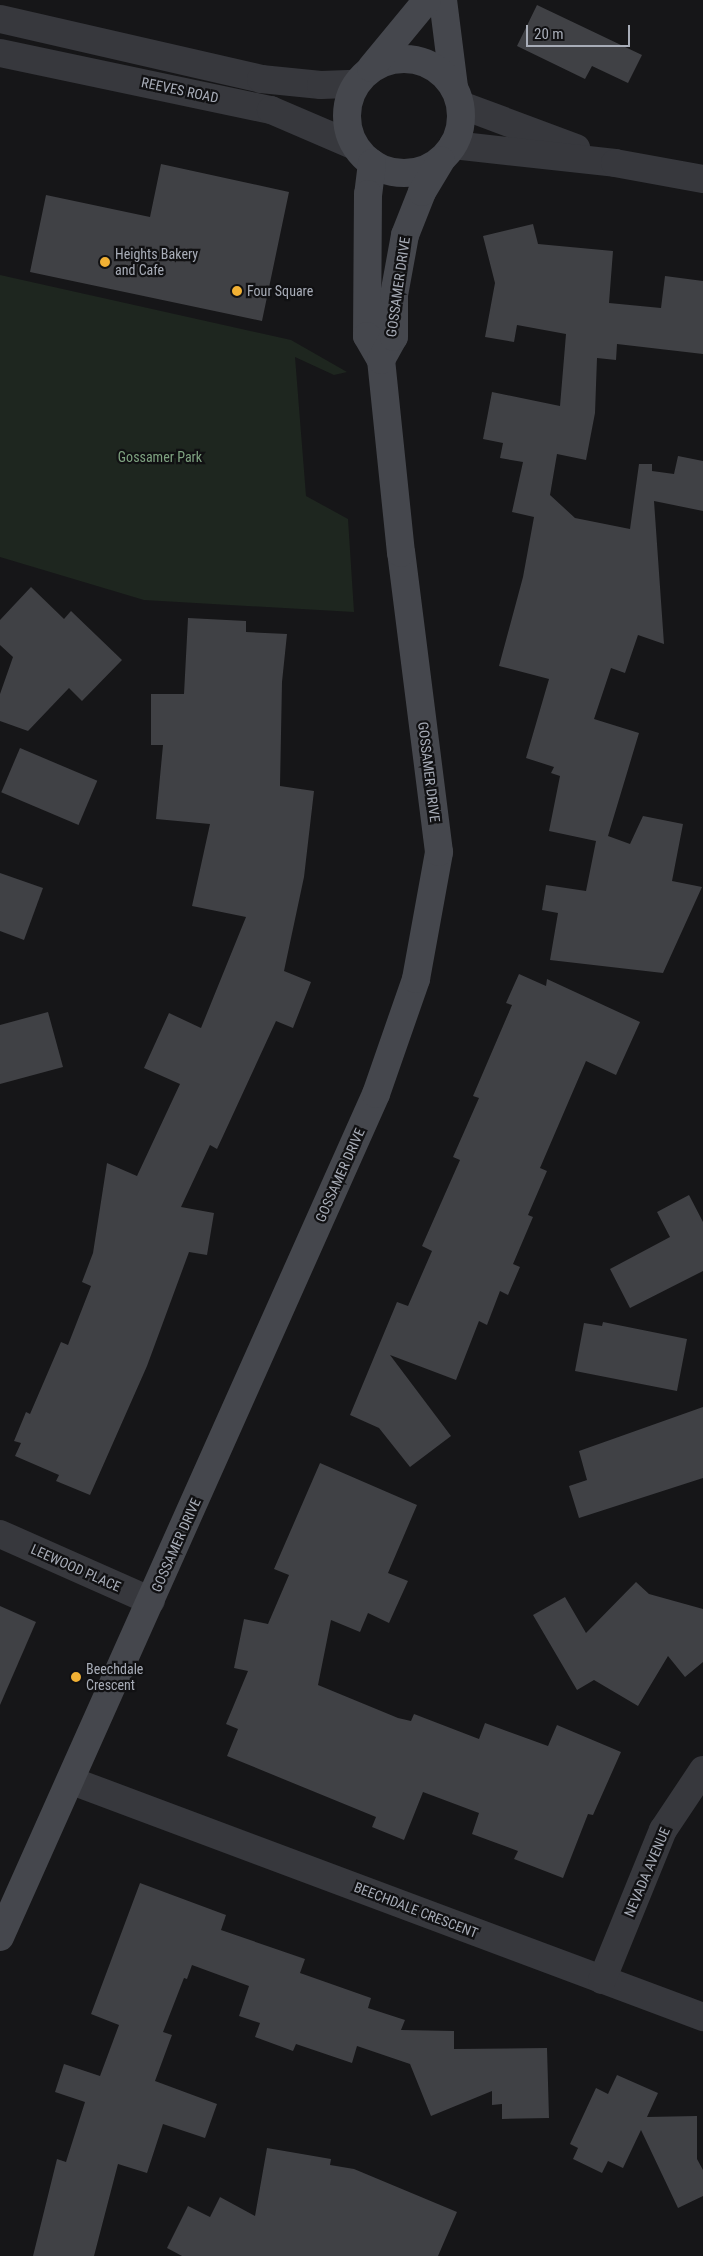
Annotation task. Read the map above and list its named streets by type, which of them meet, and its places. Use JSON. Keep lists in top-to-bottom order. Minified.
{"streets":{"main road":["GOSSAMER DRIVE"],"street":["REEVES ROAD","LEEWOOD PLACE","NEVADA AVENUE","BEECHDALE CRESCENT"]},"crossings":[["REEVES ROAD","GOSSAMER DRIVE"],["GOSSAMER DRIVE","LEEWOOD PLACE"],["GOSSAMER DRIVE","BEECHDALE CRESCENT"],["NEVADA AVENUE","BEECHDALE CRESCENT"]],"parks":["Gossamer Park"],"places":["Heights Bakery and Cafe","Four Square","Beechdale Crescent"],"scale_bar":"20 m"}
